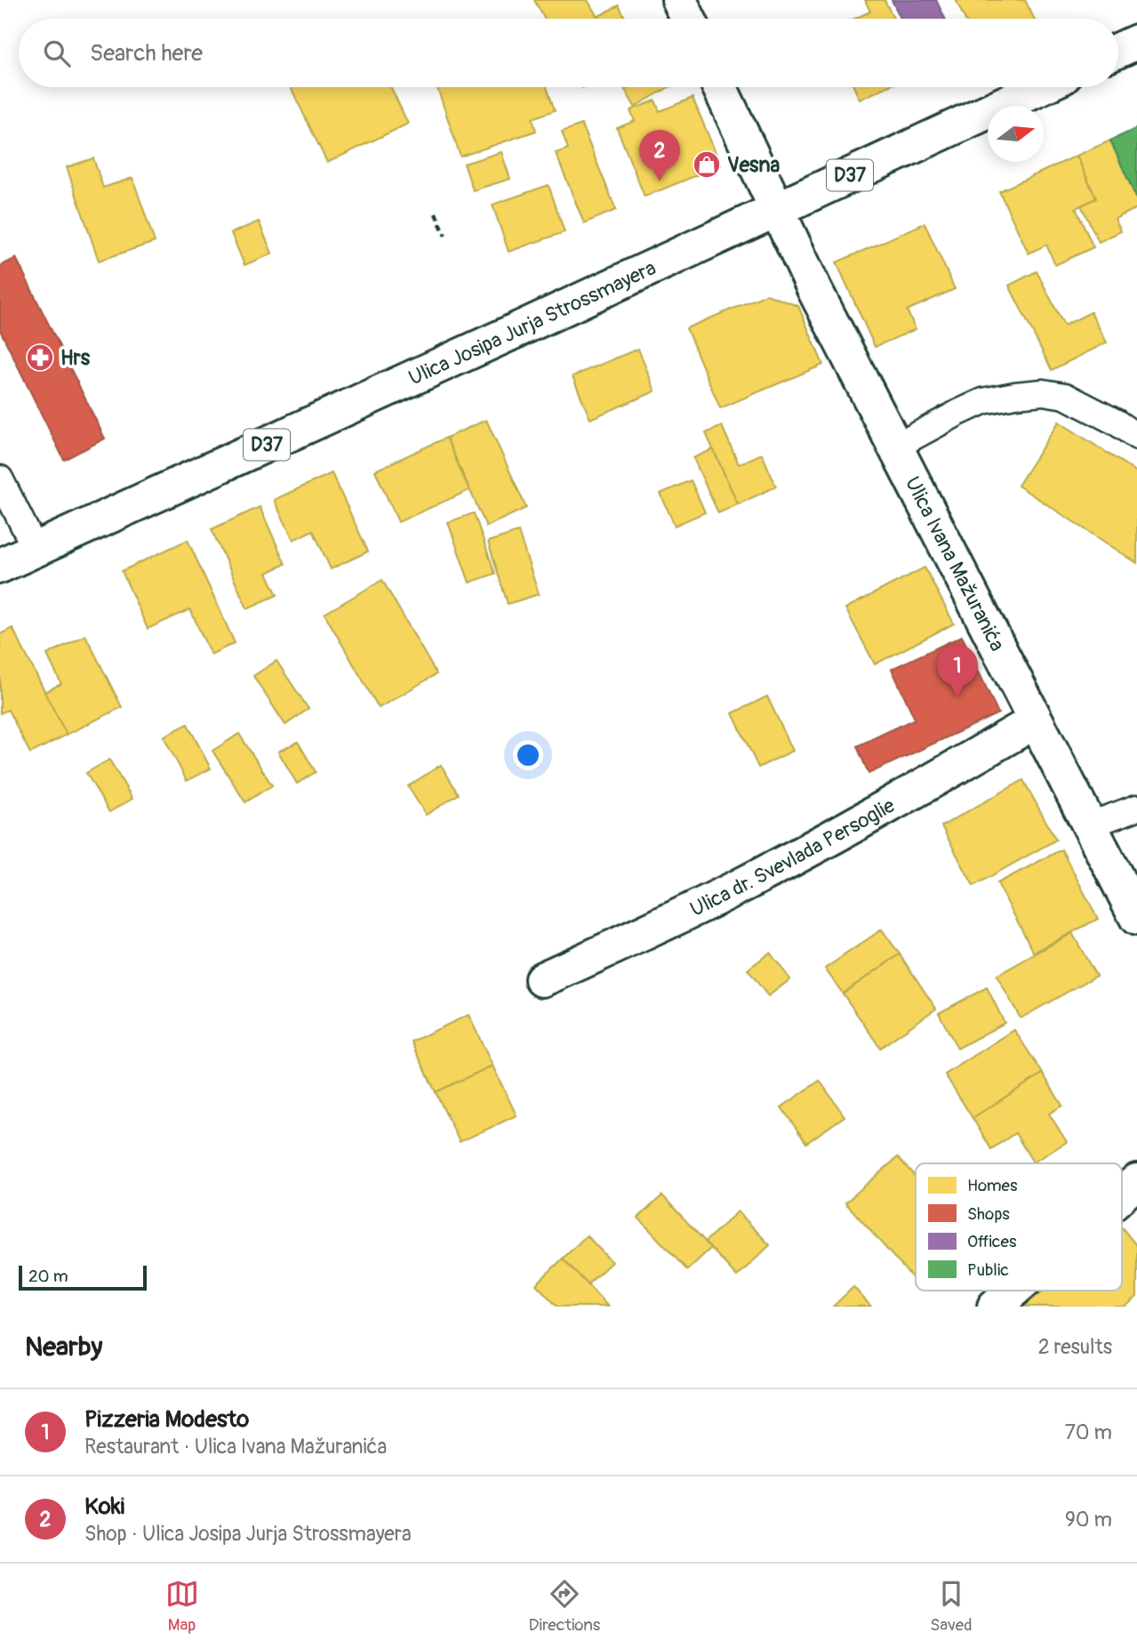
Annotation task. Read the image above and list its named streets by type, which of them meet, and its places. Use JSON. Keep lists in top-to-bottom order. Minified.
{"streets":{"street":["D37","Ulica Josipa Jurja Strossmayera","Ulica Ivana Mažuranića","Ulica dr. Svevlada Persoglie"]},"crossings":[["Ulica Josipa Jurja Strossmayera","Ulica Ivana Mažuranića"],["Ulica Ivana Mažuranića","Ulica dr. Svevlada Persoglie"]],"places":{"shop":["Vesna"],"pharmacy":["Hrs"]},"legend":["Homes","Shops","Offices","Public"],"scale_bar":"20 m","north":"right","page":{"search":"Search here","pins":["2","1"],"scale":"20 m","heading":["Nearby","2 results"],"list":[{"mark":"1","name":"Pizzeria Modesto","note":"Restaurant · Ulica Ivana Mažuranića","value":"70 m"},{"mark":"2","name":"Koki","note":"Shop · Ulica Josipa Jurja Strossmayera","value":"90 m"}],"nav":["Map","Directions","Saved"]}}
